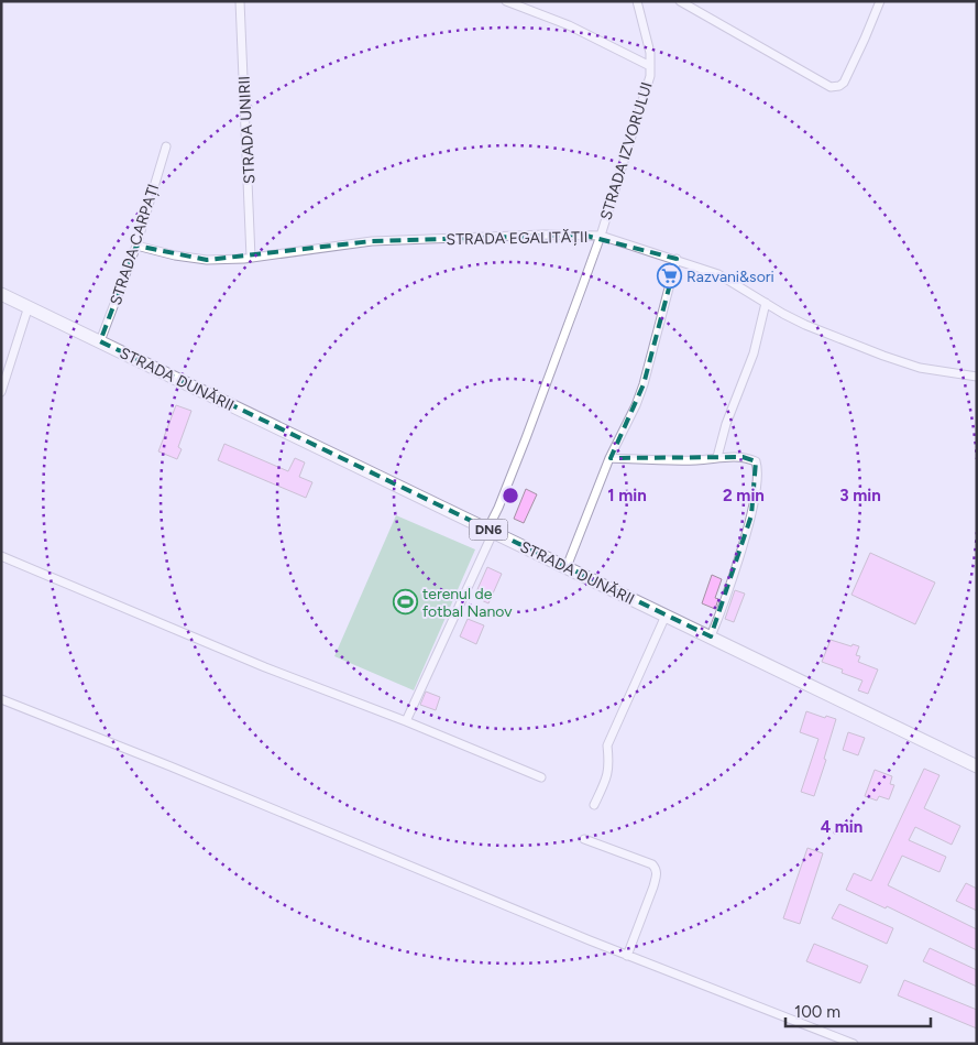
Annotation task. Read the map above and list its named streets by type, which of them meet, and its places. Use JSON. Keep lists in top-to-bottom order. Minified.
{"streets":{"main road":["STRADA DUNĂRII","DN6"],"street":["STRADA UNIRII","STRADA IZVORULUI","STRADA EGALITĂȚII","STRADA CARPAȚI"]},"crossings":[["STRADA UNIRII","STRADA EGALITĂȚII"],["STRADA IZVORULUI","STRADA EGALITĂȚII"],["STRADA EGALITĂȚII","STRADA CARPAȚI"],["STRADA EGALITĂȚII","STRADA DUNĂRII"],["STRADA CARPAȚI","STRADA DUNĂRII"]],"places":{"supermarket":["Razvani&sori"],"sports":["terenul de fotbal Nanov"]},"scale_bar":"100 m","rings":["1 min","2 min","3 min","4 min"]}
